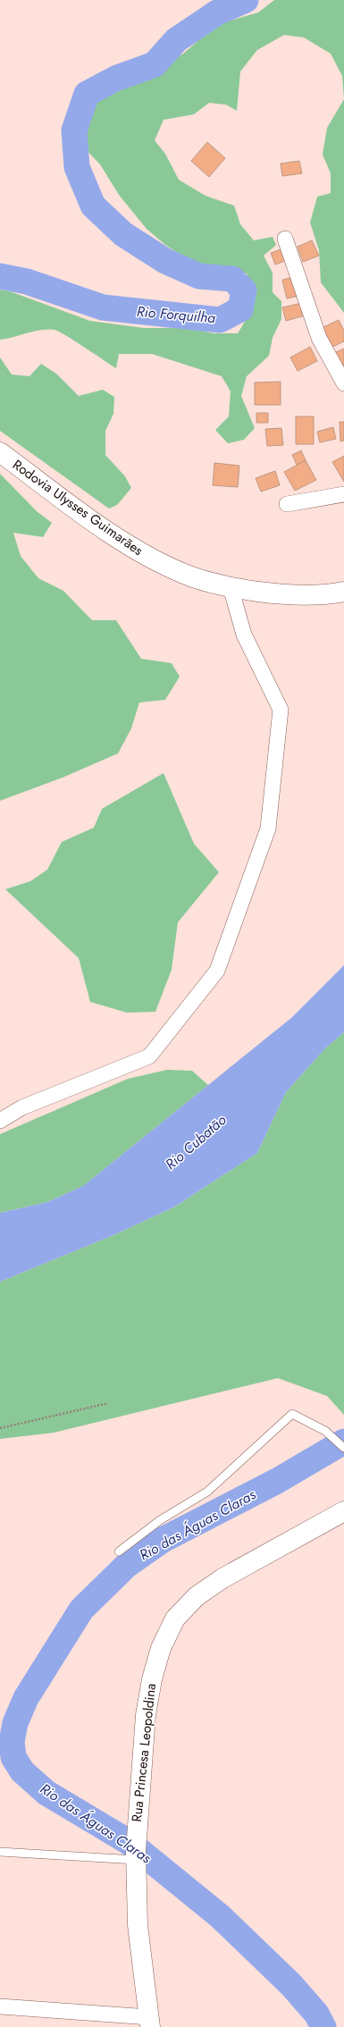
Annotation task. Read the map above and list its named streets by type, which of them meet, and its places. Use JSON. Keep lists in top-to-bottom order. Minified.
{"streets":{"main road":["Rodovia Ulysses Guimarães","Rua Princesa Leopoldina"]},"water":["Rio Forquilha","Rio Cubatão","Rio das Águas Claras"]}
